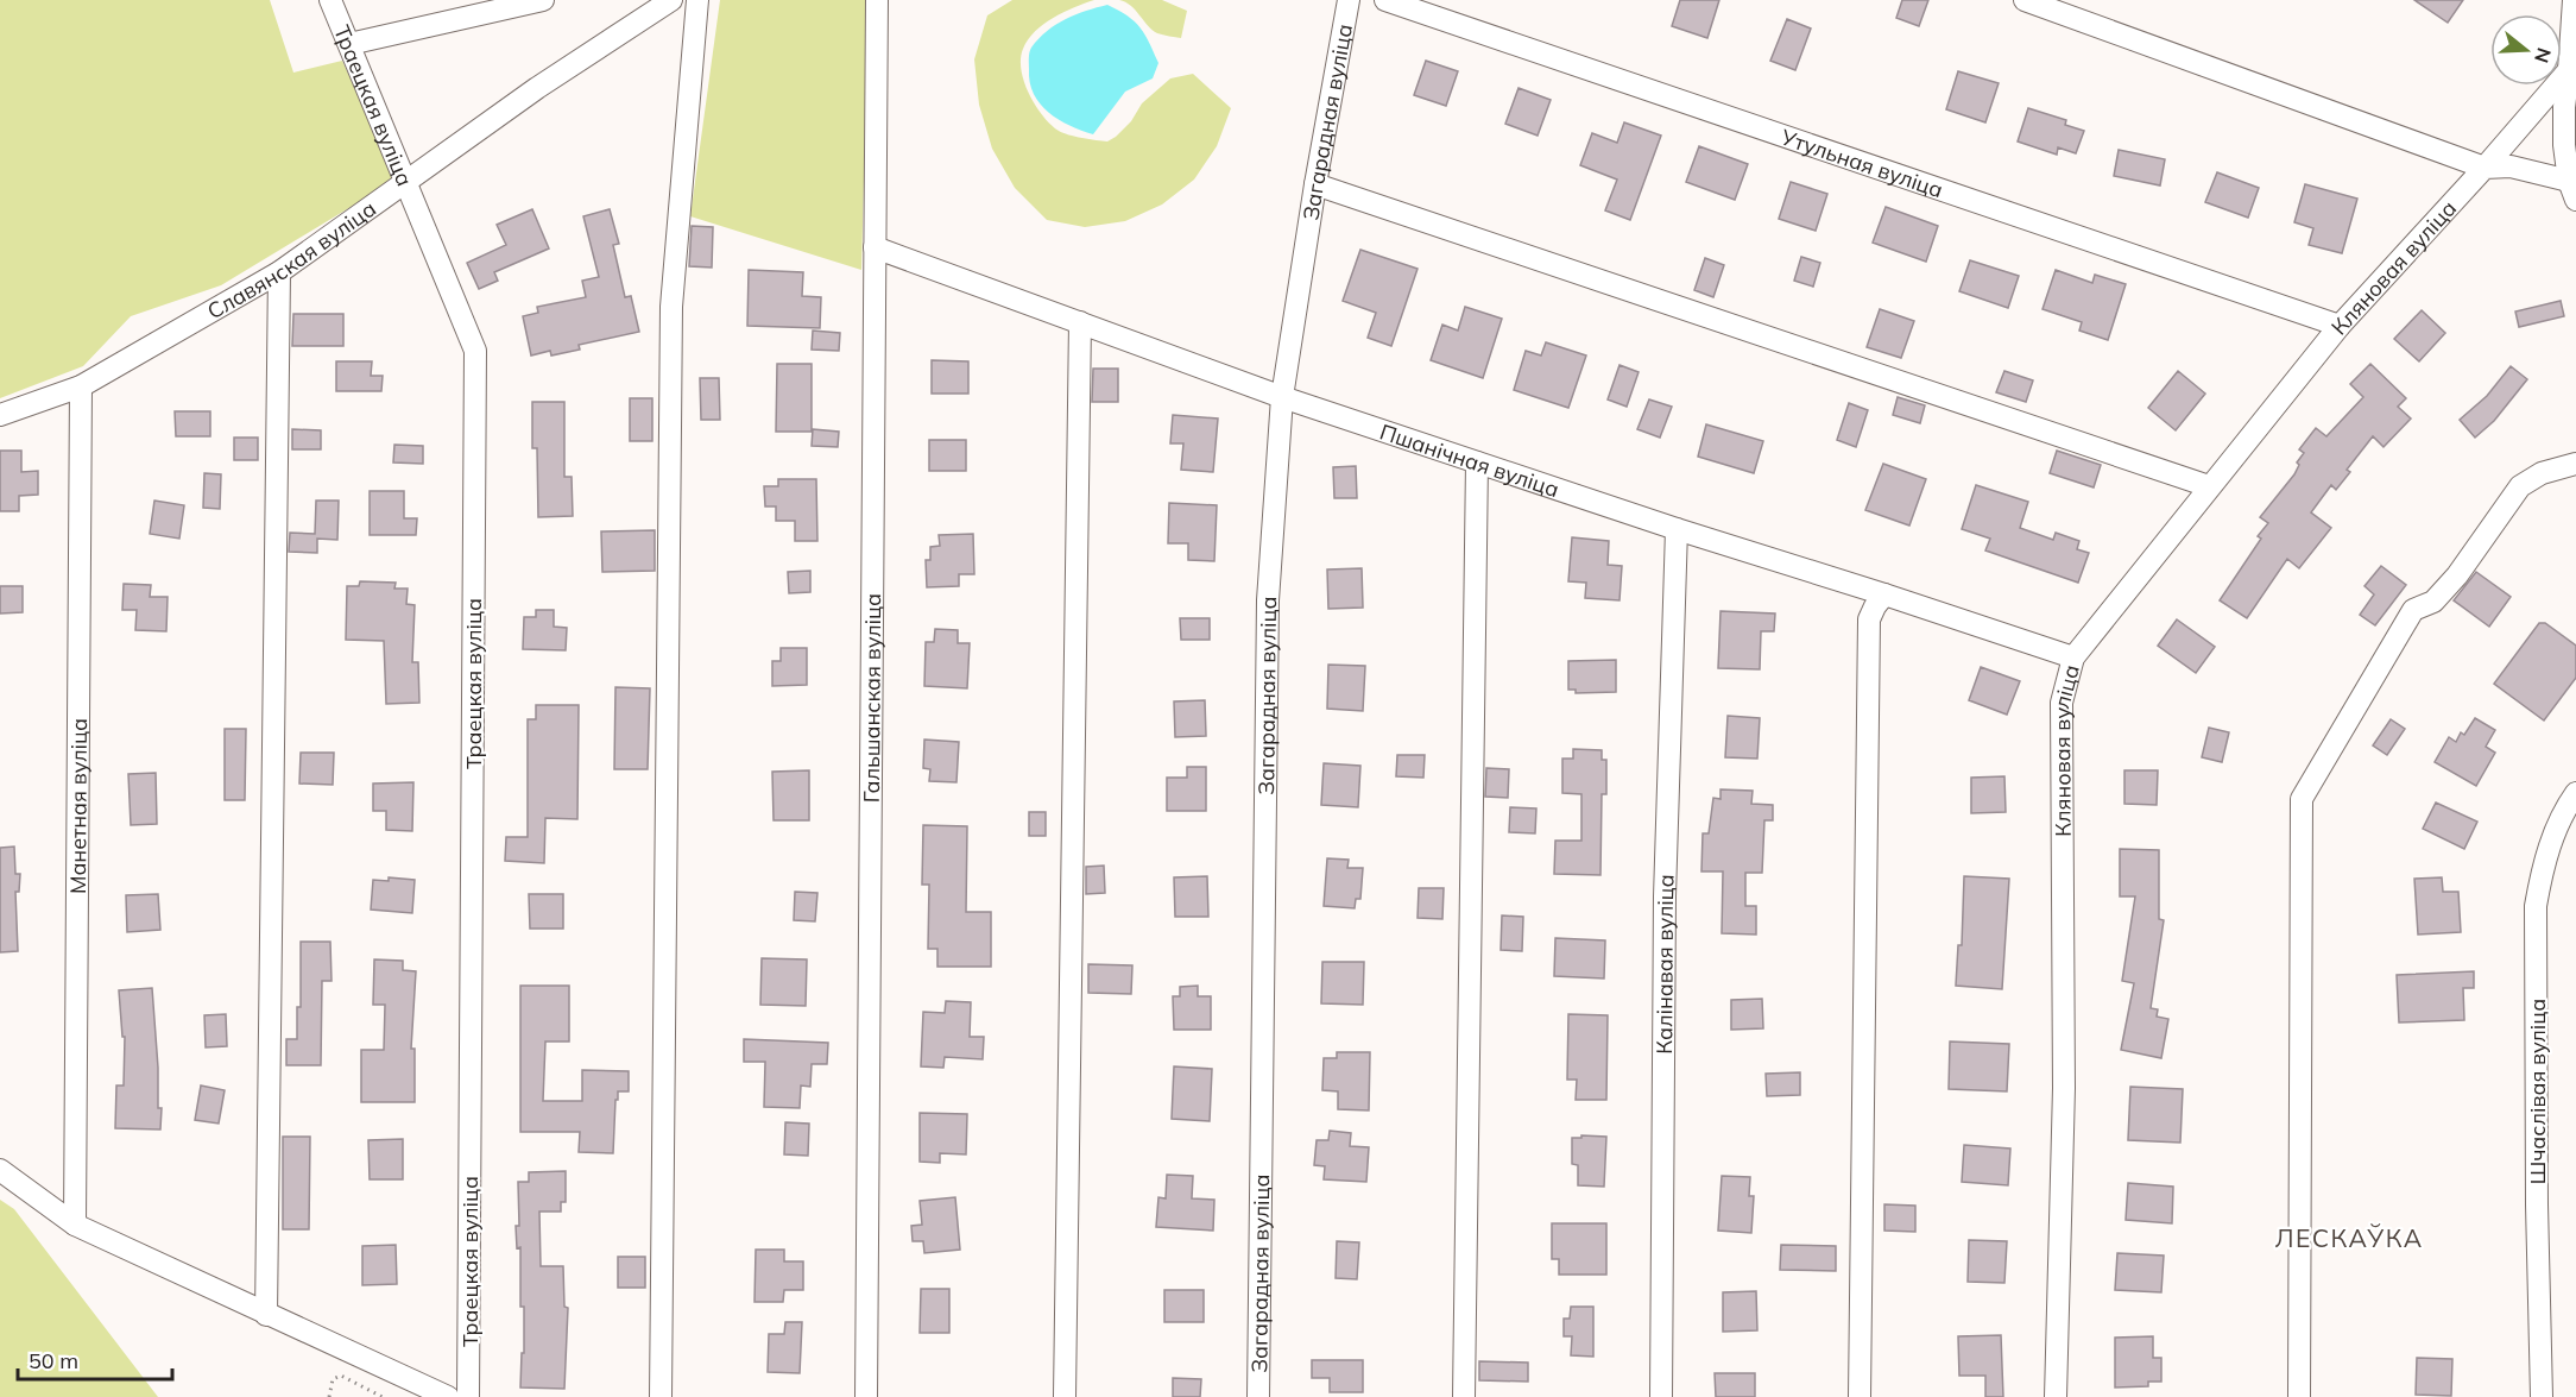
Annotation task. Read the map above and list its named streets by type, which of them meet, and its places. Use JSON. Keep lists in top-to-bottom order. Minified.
{"streets":{"street":["Траецкая вуліца","Загарадная вуліца","Утульная вуліца","Славянская вуліца","Кляновая вуліца","Пшанічная вуліца","Гальшанская вуліца","Манетная вуліца","Калінавая вуліца","Шчаслівая вуліца"]},"crossings":[["Траецкая вуліца","Славянская вуліца"],["Загарадная вуліца","Пшанічная вуліца"],["Утульная вуліца","Кляновая вуліца"],["Славянская вуліца","Манетная вуліца"],["Кляновая вуліца","Пшанічная вуліца"],["Пшанічная вуліца","Гальшанская вуліца"],["Пшанічная вуліца","Калінавая вуліца"]],"districts":["ЛЕСКАЎКА"],"scale_bar":"50 m","north":"right"}
